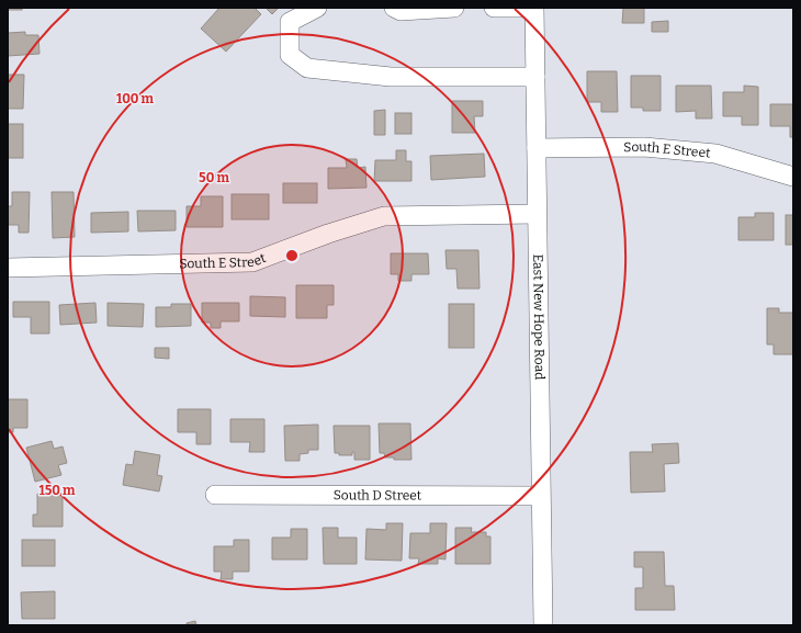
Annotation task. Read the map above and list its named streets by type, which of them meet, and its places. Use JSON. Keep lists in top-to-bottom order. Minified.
{"streets":{"street":["South E Street","East New Hope Road","South D Street"]},"crossings":[["South E Street","East New Hope Road"],["East New Hope Road","South D Street"]],"rings":["100 m","50 m","150 m"]}
